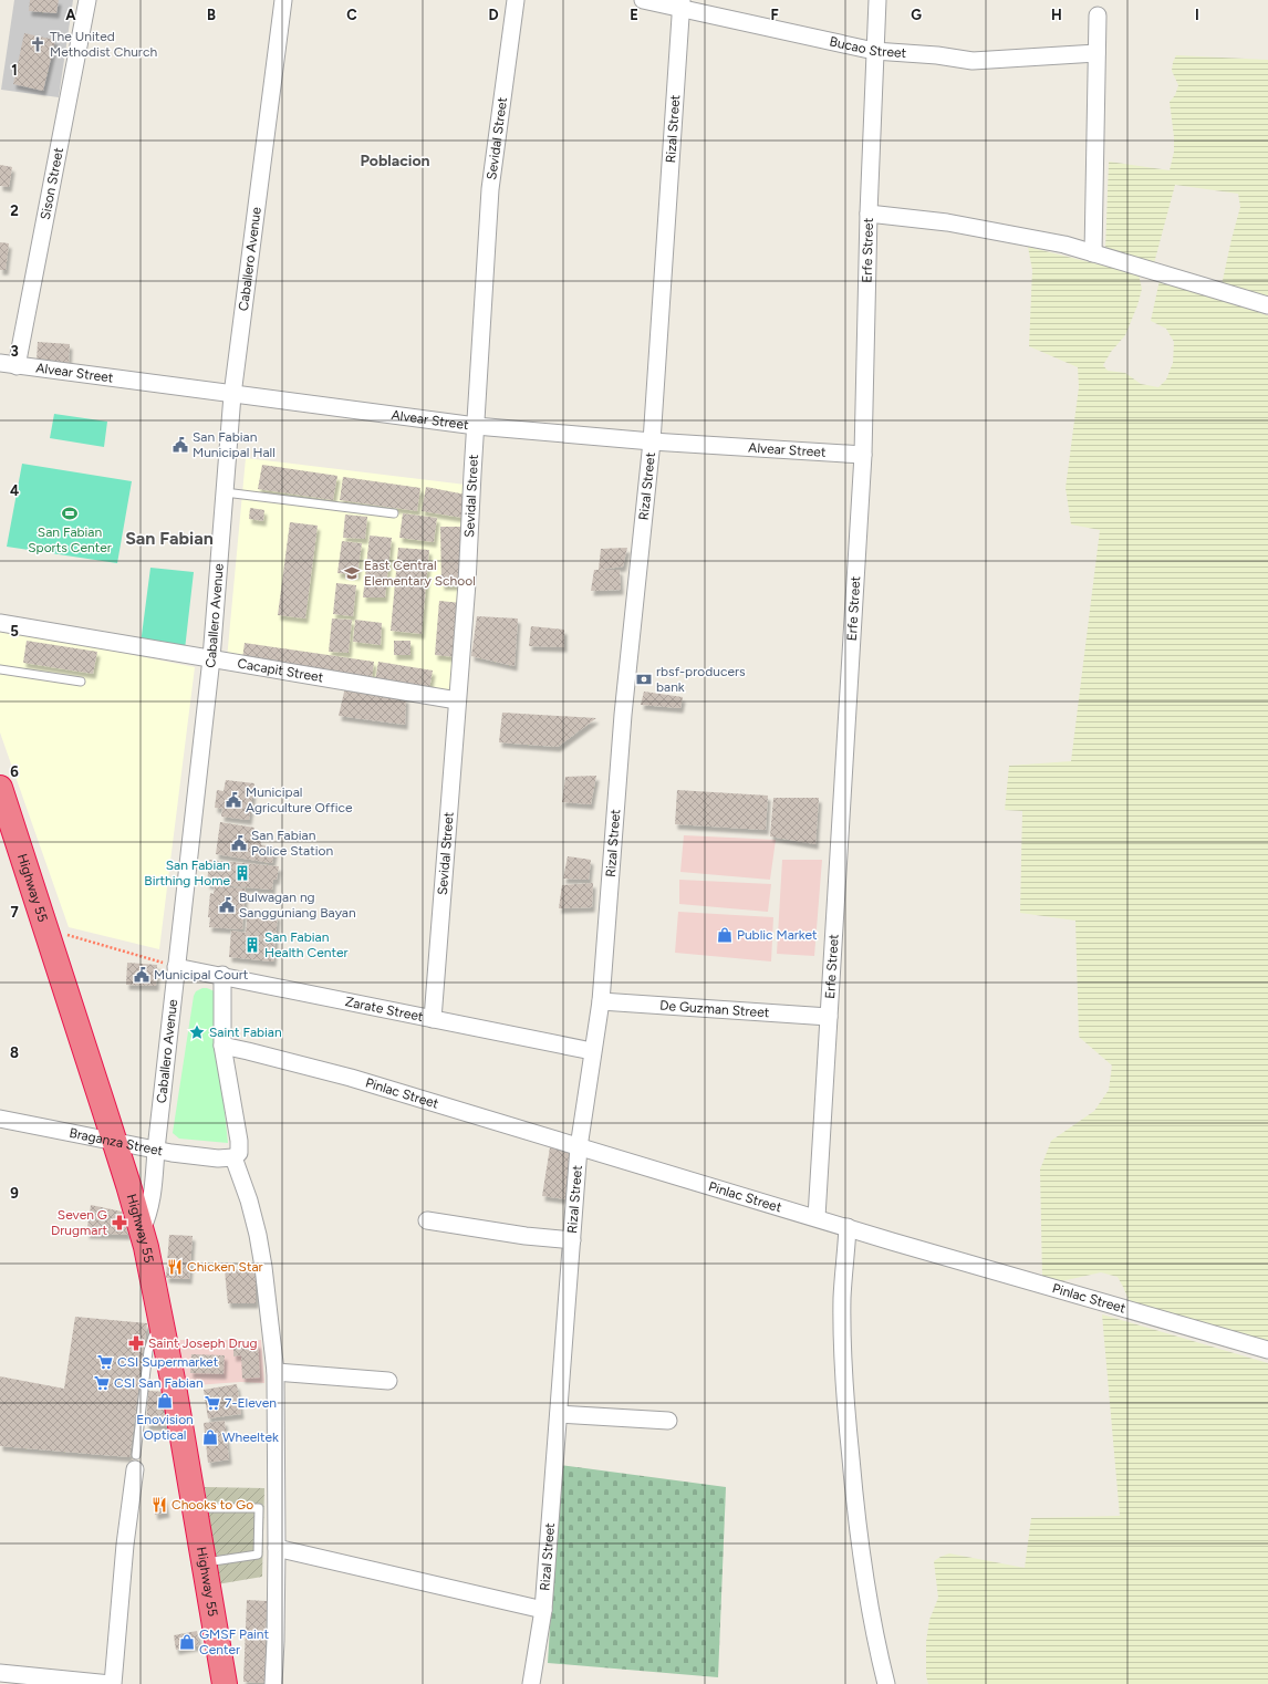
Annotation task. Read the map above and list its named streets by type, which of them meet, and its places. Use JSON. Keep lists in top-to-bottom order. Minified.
{"streets":{"highway":["Highway 55"],"street":["Bucao Street","Rizal Street","Sevidal Street","Sison Street","Erfe Street","Caballero Avenue","Alvear Street","Cacapit Street","Zarate Street","De Guzman Street","Pinlac Street","Braganza Street"]},"crossings":[["Bucao Street","Rizal Street"],["Bucao Street","Erfe Street"],["Rizal Street","Alvear Street"],["Rizal Street","Zarate Street"],["Rizal Street","De Guzman Street"],["Rizal Street","Pinlac Street"],["Sevidal Street","Alvear Street"],["Sevidal Street","Cacapit Street"],["Sevidal Street","Zarate Street"],["Sison Street","Alvear Street"],["Erfe Street","Alvear Street"],["Erfe Street","De Guzman Street"],["Erfe Street","Pinlac Street"],["Caballero Avenue","Alvear Street"],["Caballero Avenue","Cacapit Street"],["Caballero Avenue","Highway 55"],["Caballero Avenue","Zarate Street"],["Caballero Avenue","Braganza Street"],["Highway 55","Braganza Street"]],"districts":["Poblacion","San Fabian"],"places":{"church":["The United Methodist Church"],"public building":["San Fabian Municipal Hall","Municipal Agriculture Office","San Fabian Police Station","Bulwagan ng Sangguniang Bayan","Municipal Court"],"sports":["San Fabian Sports Center"],"school or university":["East Central Elementary School"],"bank":["rbsf-producers bank"],"building":["San Fabian Birthing Home","San Fabian Health Center"],"shop":["Public Market","Enovision Optical","Wheeltek","GMSF Paint Center"],"place":["Saint Fabian"],"pharmacy":["Seven G Drugmart","Saint Joseph Drug"],"restaurant":["Chicken Star","Chooks to Go"],"supermarket":["CSI Supermarket","CSI San Fabian","7-Eleven"]},"grid":{"columns":["A","B","C","D","E","F","G","H","I"],"rows":["1","2","3","4","5","6","7","8","9"]}}
